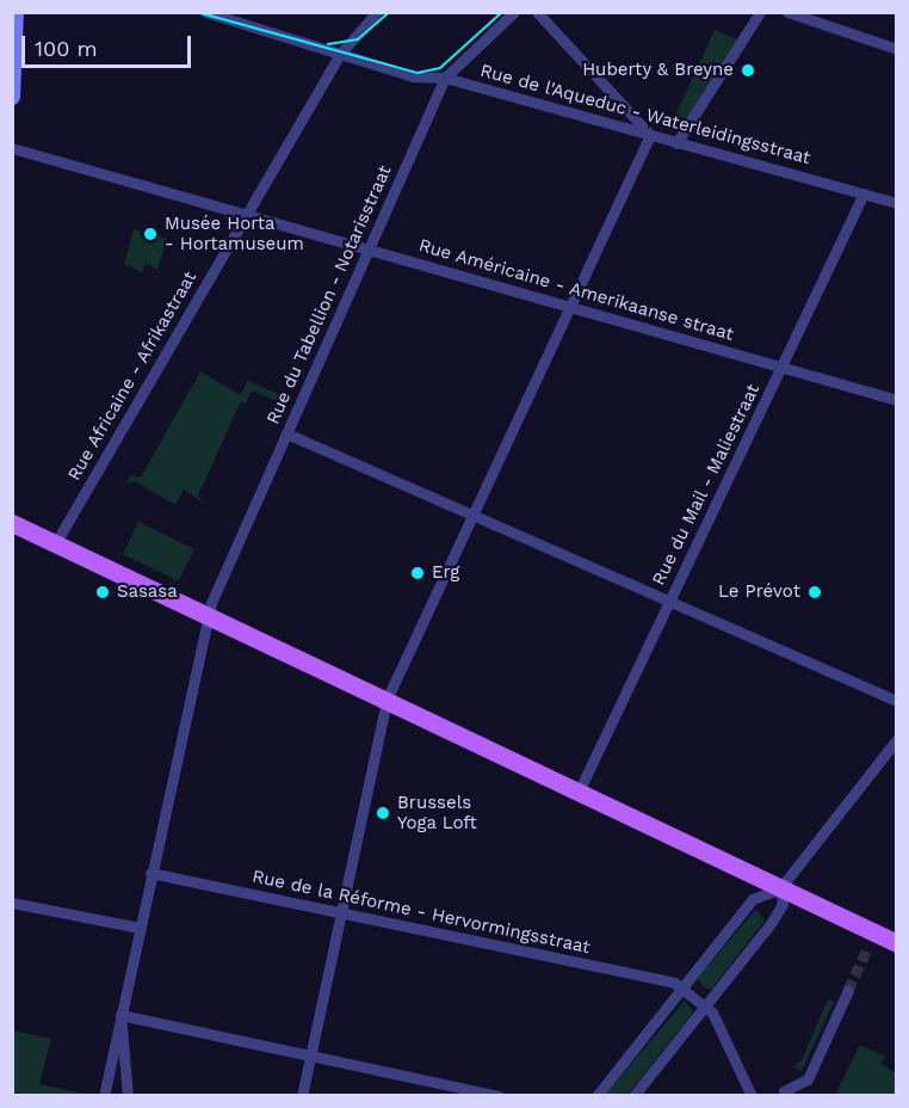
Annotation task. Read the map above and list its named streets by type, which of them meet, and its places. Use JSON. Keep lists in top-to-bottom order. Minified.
{"streets":{"street":["Rue de l'Aqueduc - Waterleidingsstraat","Rue Américaine - Amerikaanse straat","Rue du Tabellion - Notarisstraat","Rue Africaine - Afrikastraat","Rue du Mail - Maliestraat","Rue de la Réforme - Hervormingsstraat"]},"crossings":[["Rue de l'Aqueduc - Waterleidingsstraat","Rue du Tabellion - Notarisstraat"],["Rue de l'Aqueduc - Waterleidingsstraat","Rue Africaine - Afrikastraat"],["Rue de l'Aqueduc - Waterleidingsstraat","Rue du Mail - Maliestraat"],["Rue Américaine - Amerikaanse straat","Rue du Tabellion - Notarisstraat"],["Rue Américaine - Amerikaanse straat","Rue Africaine - Afrikastraat"],["Rue Américaine - Amerikaanse straat","Rue du Mail - Maliestraat"],["Rue du Tabellion - Notarisstraat","Rue de la Réforme - Hervormingsstraat"]],"places":["Huberty & Breyne","Musée Horta - Hortamuseum","Erg","Sasasa","Le Prévot","Brussels Yoga Loft"],"scale_bar":"100 m"}
